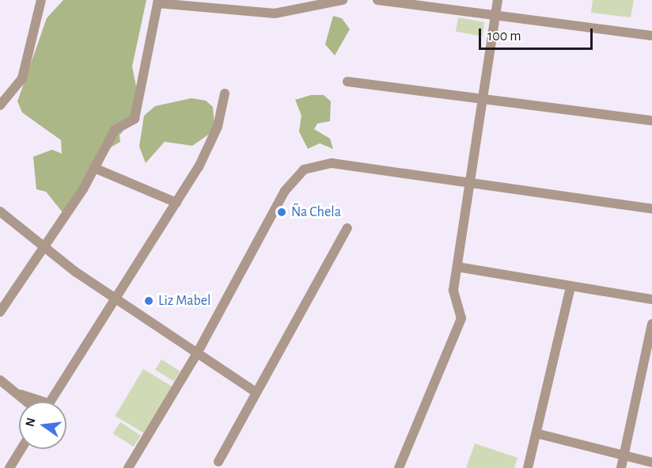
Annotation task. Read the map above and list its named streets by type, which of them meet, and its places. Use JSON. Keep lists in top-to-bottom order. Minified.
{"places":["Ña Chela","Liz Mabel"],"scale_bar":"100 m","north":"left"}
